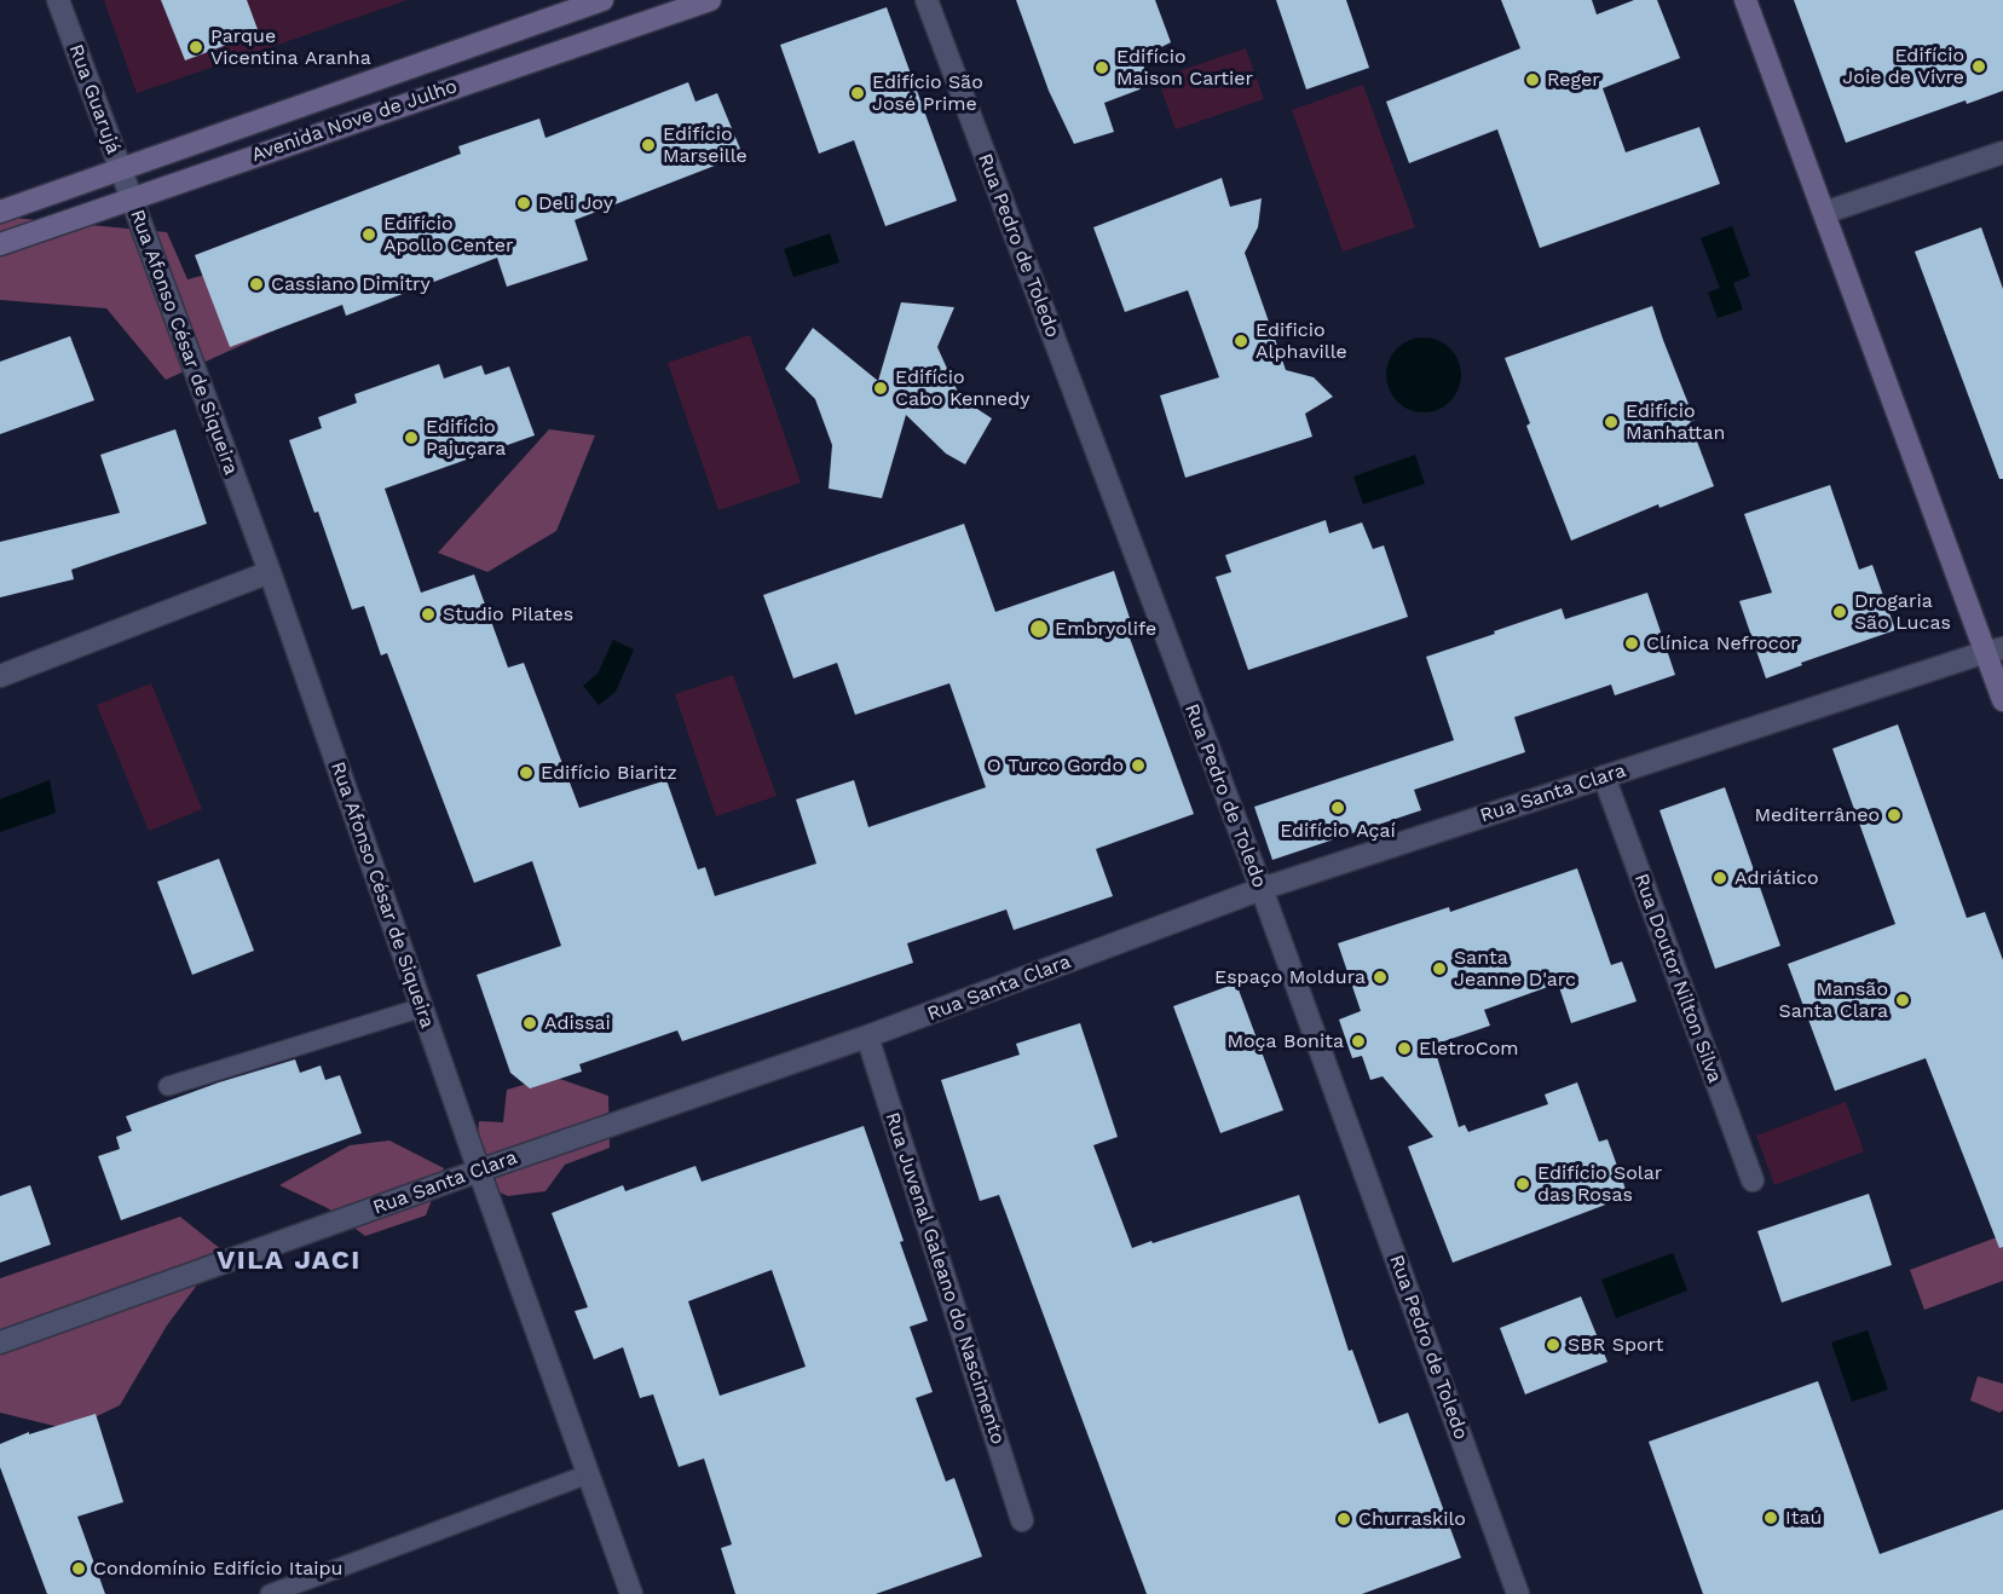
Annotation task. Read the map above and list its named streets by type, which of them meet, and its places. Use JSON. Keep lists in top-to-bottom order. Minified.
{"streets":{"main road":["Avenida Nove de Julho"],"street":["Rua Guarujá","Rua Pedro de Toledo","Rua Afonso César de Siqueira","Rua Santa Clara","Rua Doutor Nilton Silva","Rua Juvenal Galeano do Nascimento"]},"crossings":[["Rua Guarujá","Avenida Nove de Julho"],["Rua Guarujá","Rua Afonso César de Siqueira"],["Avenida Nove de Julho","Rua Afonso César de Siqueira"],["Rua Pedro de Toledo","Rua Santa Clara"],["Rua Afonso César de Siqueira","Rua Santa Clara"],["Rua Santa Clara","Rua Doutor Nilton Silva"],["Rua Santa Clara","Rua Juvenal Galeano do Nascimento"]],"districts":["VILA JACI"],"places":["Parque Vicentina Aranha","Edifício Joie de Vivre","Edifício Maison Cartier","Reger","Edifício São José Prime","Edifício Marseille","Deli Joy","Edifício Apollo Center","Cassiano Dimitry","Edificio Alphaville","Edifício Cabo Kennedy","Edifício Manhattan","Edifício Pajuçara","Drogaria São Lucas","Studio Pilates","Embryolife","Clínica Nefrocor","O Turco Gordo","Edifício Biaritz","Edifício Açaí","Mediterrâneo","Adriático","Santa Jeanne D'arc","Espaço Moldura","Mansão Santa Clara","Adissai","Moça Bonita","EletroCom","Edifício Solar das Rosas","SBR Sport","Itaú","Churraskilo","Condomínio Edifício Itaipu"]}
